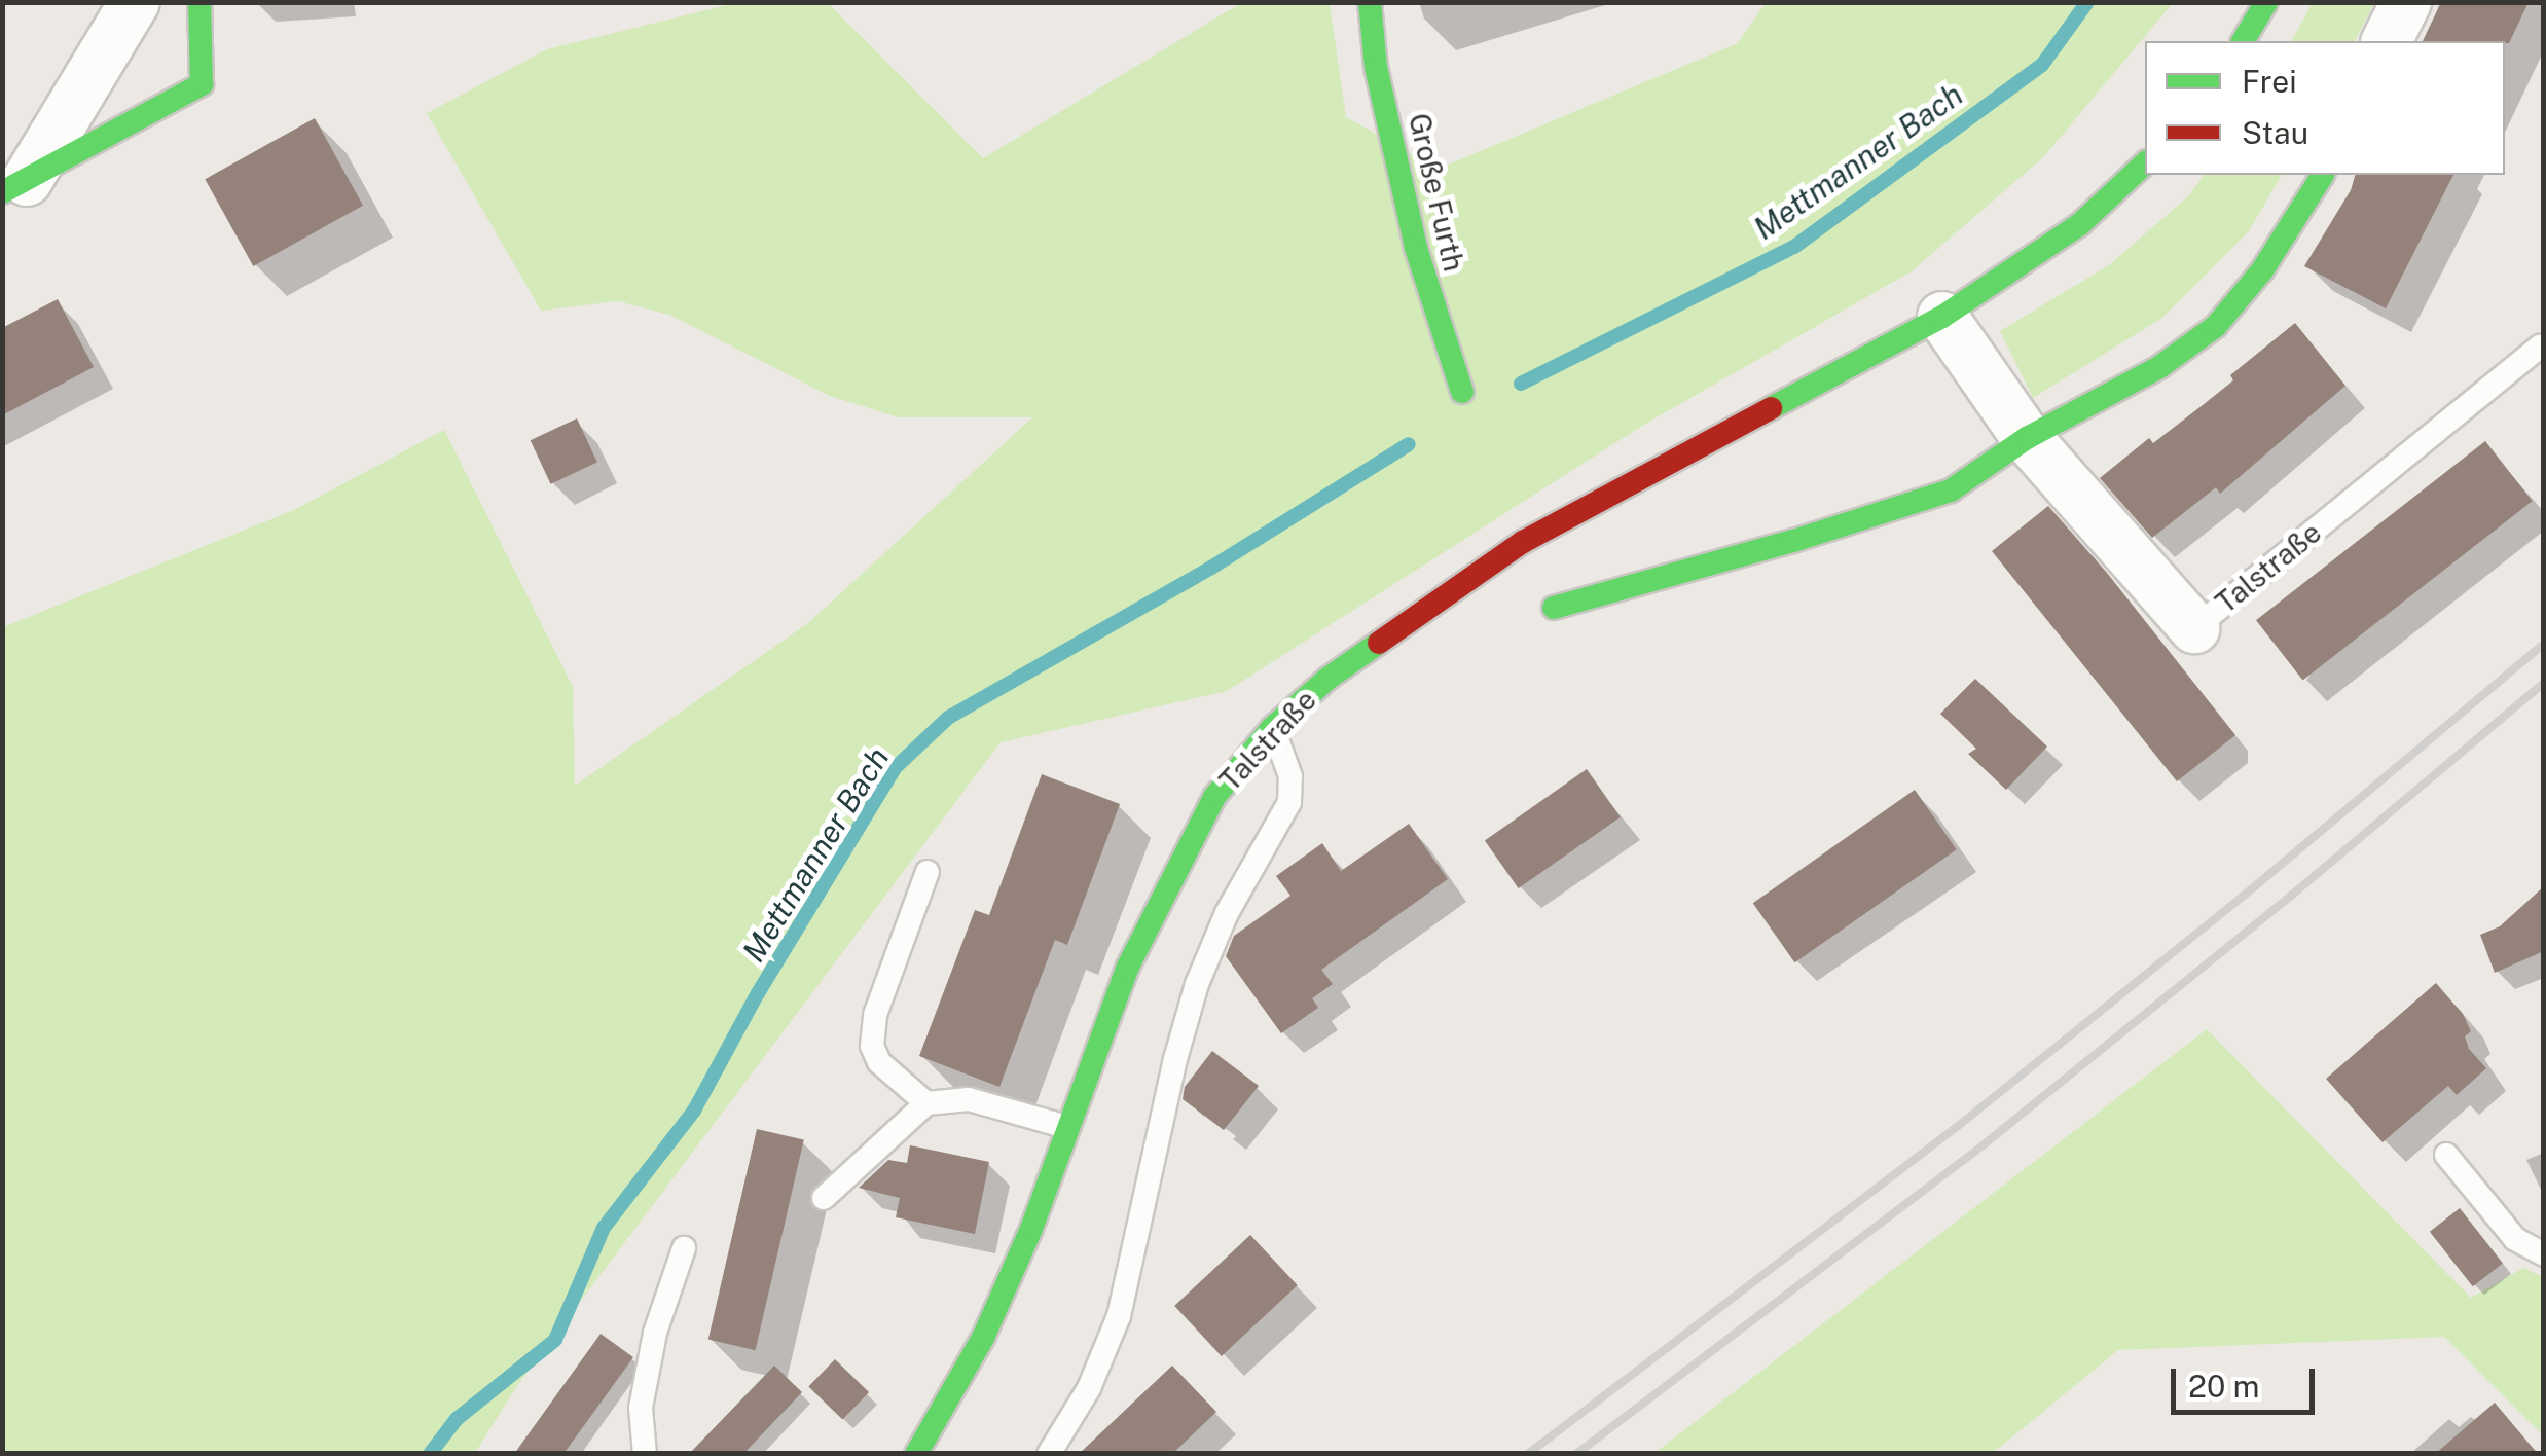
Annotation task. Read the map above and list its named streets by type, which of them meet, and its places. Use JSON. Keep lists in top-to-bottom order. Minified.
{"streets":{"main road":["Große Furth","Talstraße"]},"water":["Mettmanner Bach"],"legend":["Frei","Stau"],"scale_bar":"20 m"}
